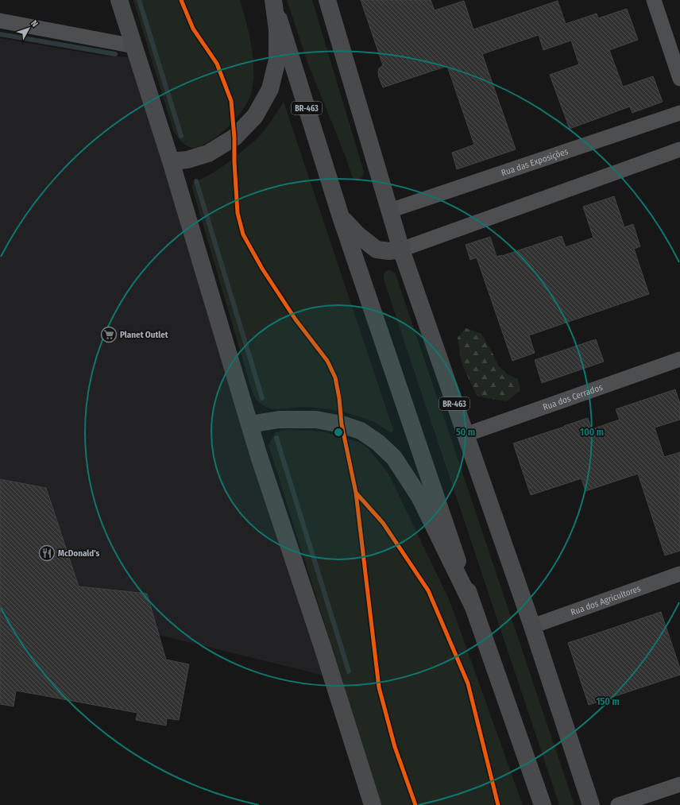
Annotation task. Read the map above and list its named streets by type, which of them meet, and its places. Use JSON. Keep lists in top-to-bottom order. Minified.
{"streets":{"main road":["BR-463"],"street":["Rua das Exposições","Rua dos Cerrados","Rua dos Agricultores"]},"crossings":[["BR-463","Rua das Exposições"],["BR-463","Rua dos Cerrados"],["BR-463","Rua dos Agricultores"]],"places":{"supermarket":["Planet Outlet"],"restaurant":["McDonald's"]},"north":"top right","rings":["50 m","100 m","150 m"]}
